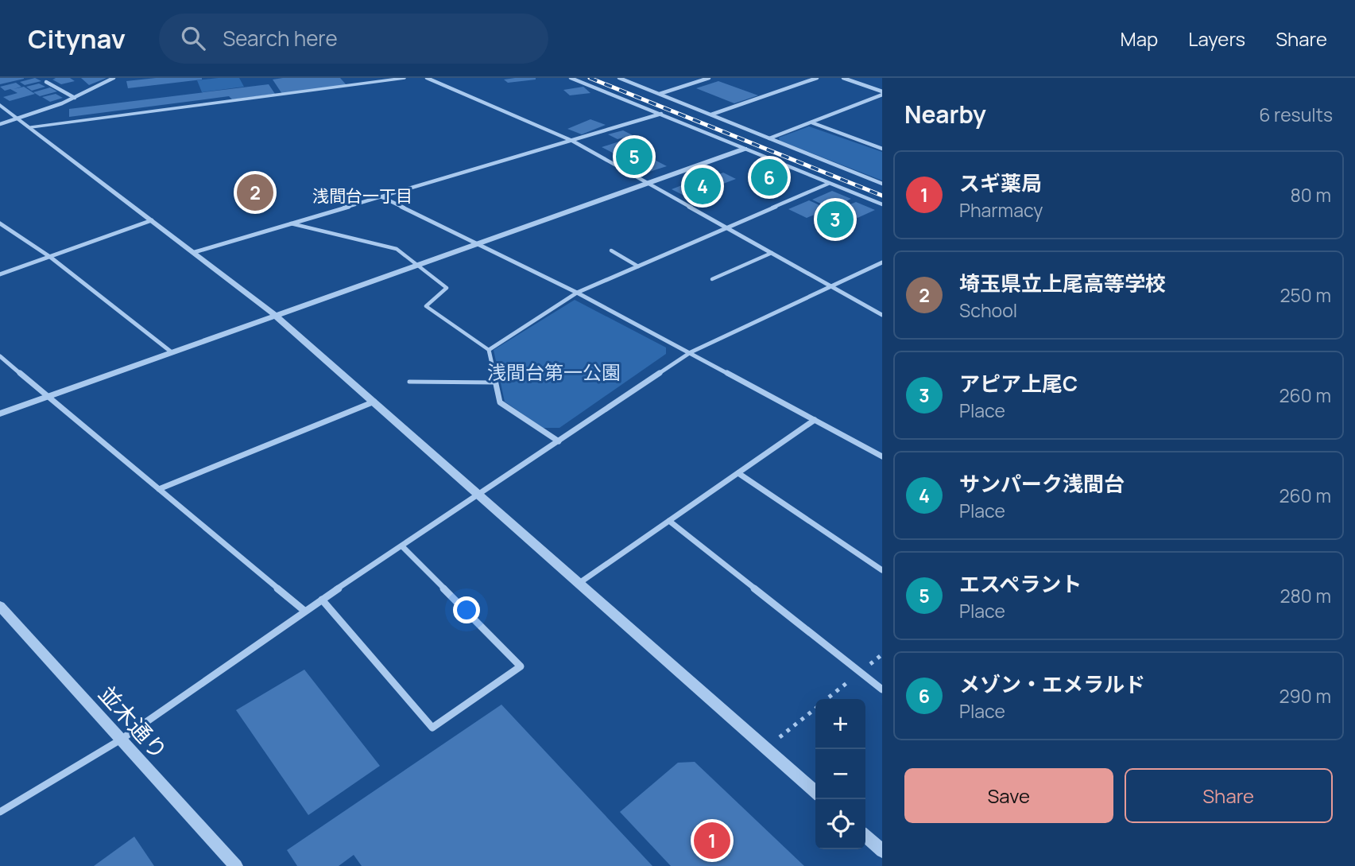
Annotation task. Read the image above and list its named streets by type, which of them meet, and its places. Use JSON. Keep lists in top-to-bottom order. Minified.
{"streets":{"street":["並木通り"]},"districts":["浅間台一丁目"],"parks":["浅間台第一公園"],"page":{"header":"Citynav","search":"Search here","nav":["Map","Layers","Share"],"heading":["Nearby","6 results"],"pins":["5","6","4","2","3","1"],"list":[{"mark":"1","name":"スギ薬局","note":"Pharmacy","value":"80 m"},{"mark":"2","name":"埼玉県立上尾高等学校","note":"School","value":"250 m"},{"mark":"3","name":"アピア上尾C","note":"Place","value":"260 m"},{"mark":"4","name":"サンパーク浅間台","note":"Place","value":"260 m"},{"mark":"5","name":"エスペラント","note":"Place","value":"280 m"},{"mark":"6","name":"メゾン・エメラルド","note":"Place","value":"290 m"}],"map_buttons":["+","−"],"buttons":["Save","Share"]}}
